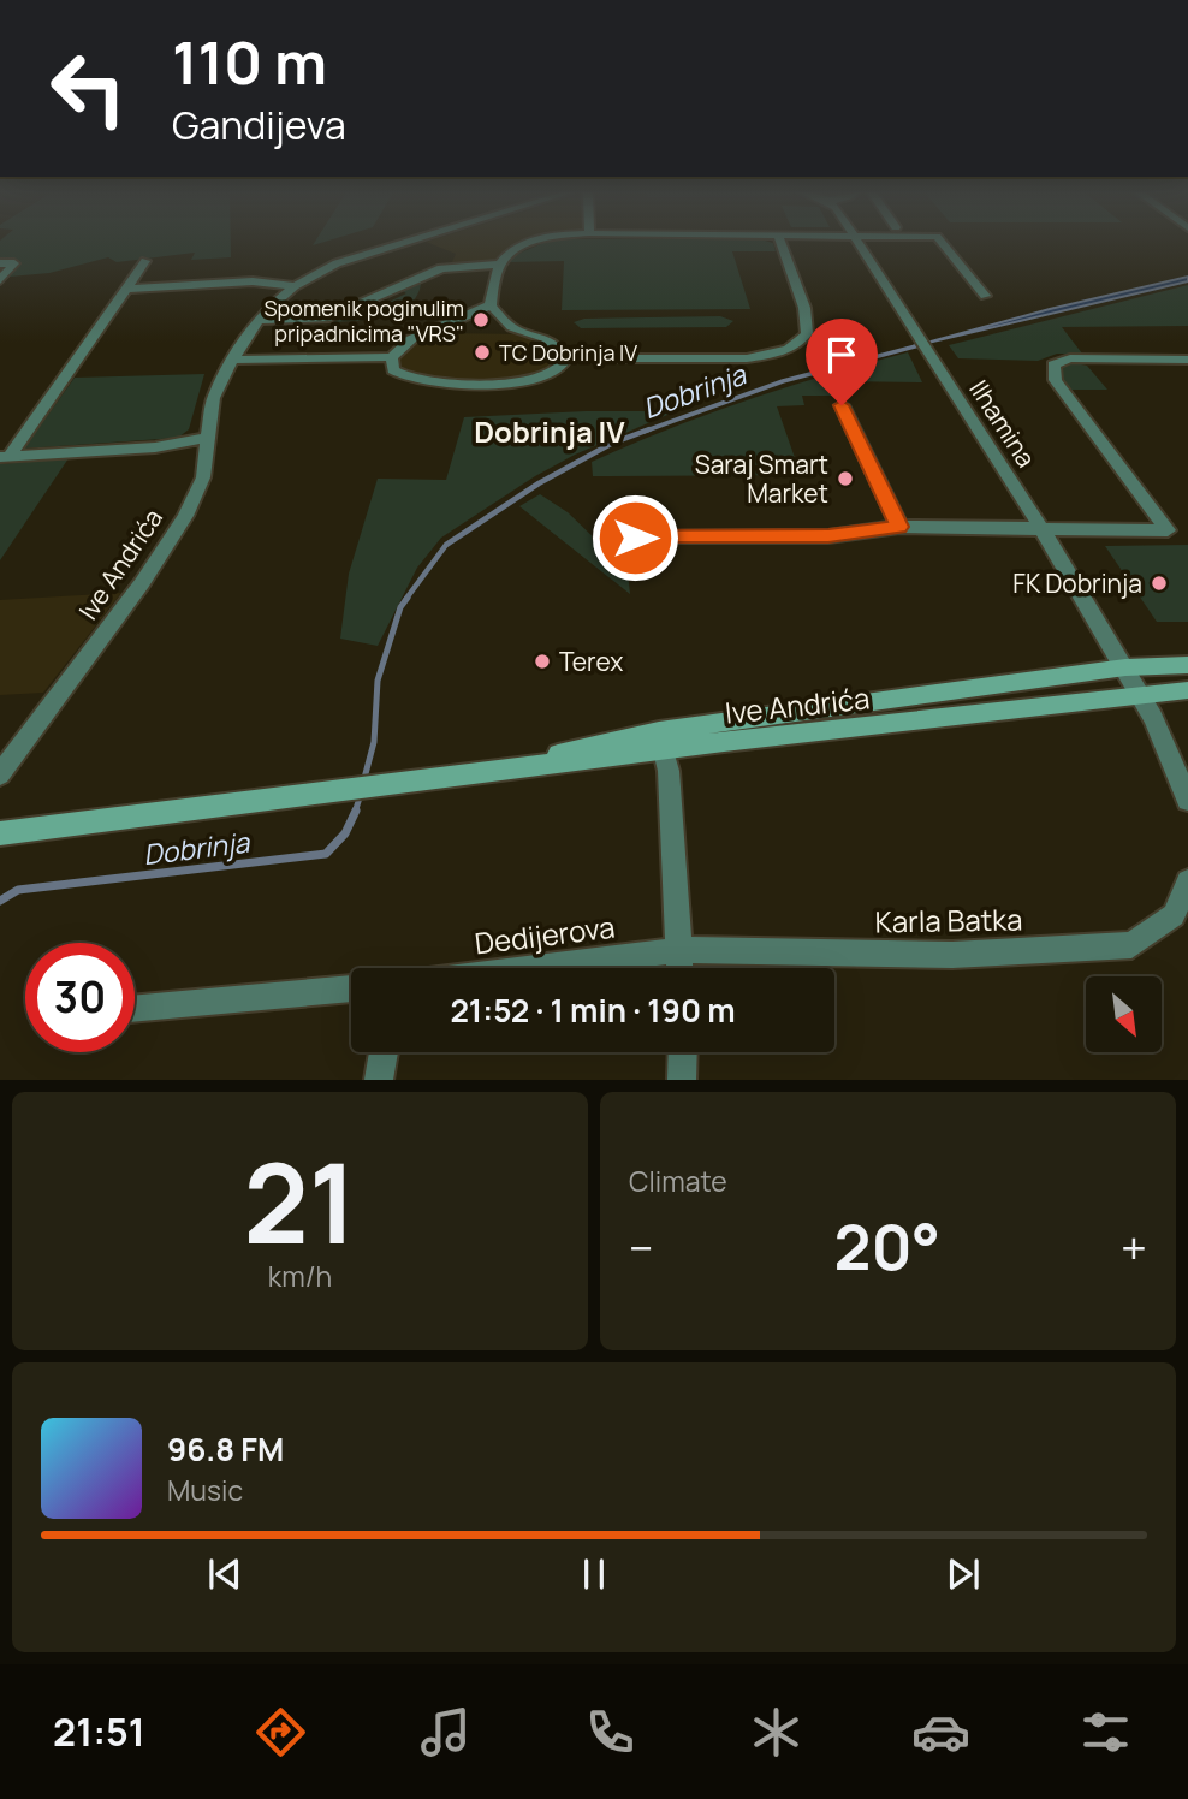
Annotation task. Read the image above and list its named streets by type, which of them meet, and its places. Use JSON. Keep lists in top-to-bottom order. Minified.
{"streets":{"main road":["Ive Andrića"],"street":["Ilhamina","Karla Batka","Dedijerova"]},"crossings":[["Ilhamina","Ive Andrića"],["Karla Batka","Dedijerova"]],"districts":["Dobrinja IV"],"water":["Dobrinja"],"places":["Spomenik poginulim pripadnicima \"VRS\"","TC Dobrinja IV","Saraj Smart Market","FK Dobrinja","Terex"],"north":"bottom right","page":{"turn":["110 m","Gandijeva"],"limit":"30","trip":"21:52 · 1 min · 190 m","tile":[["21","km/h"],"Climate"],"heat":["−","20°","+"],"song":["96.8 FM","Music"],"tabs":"21:51"}}
